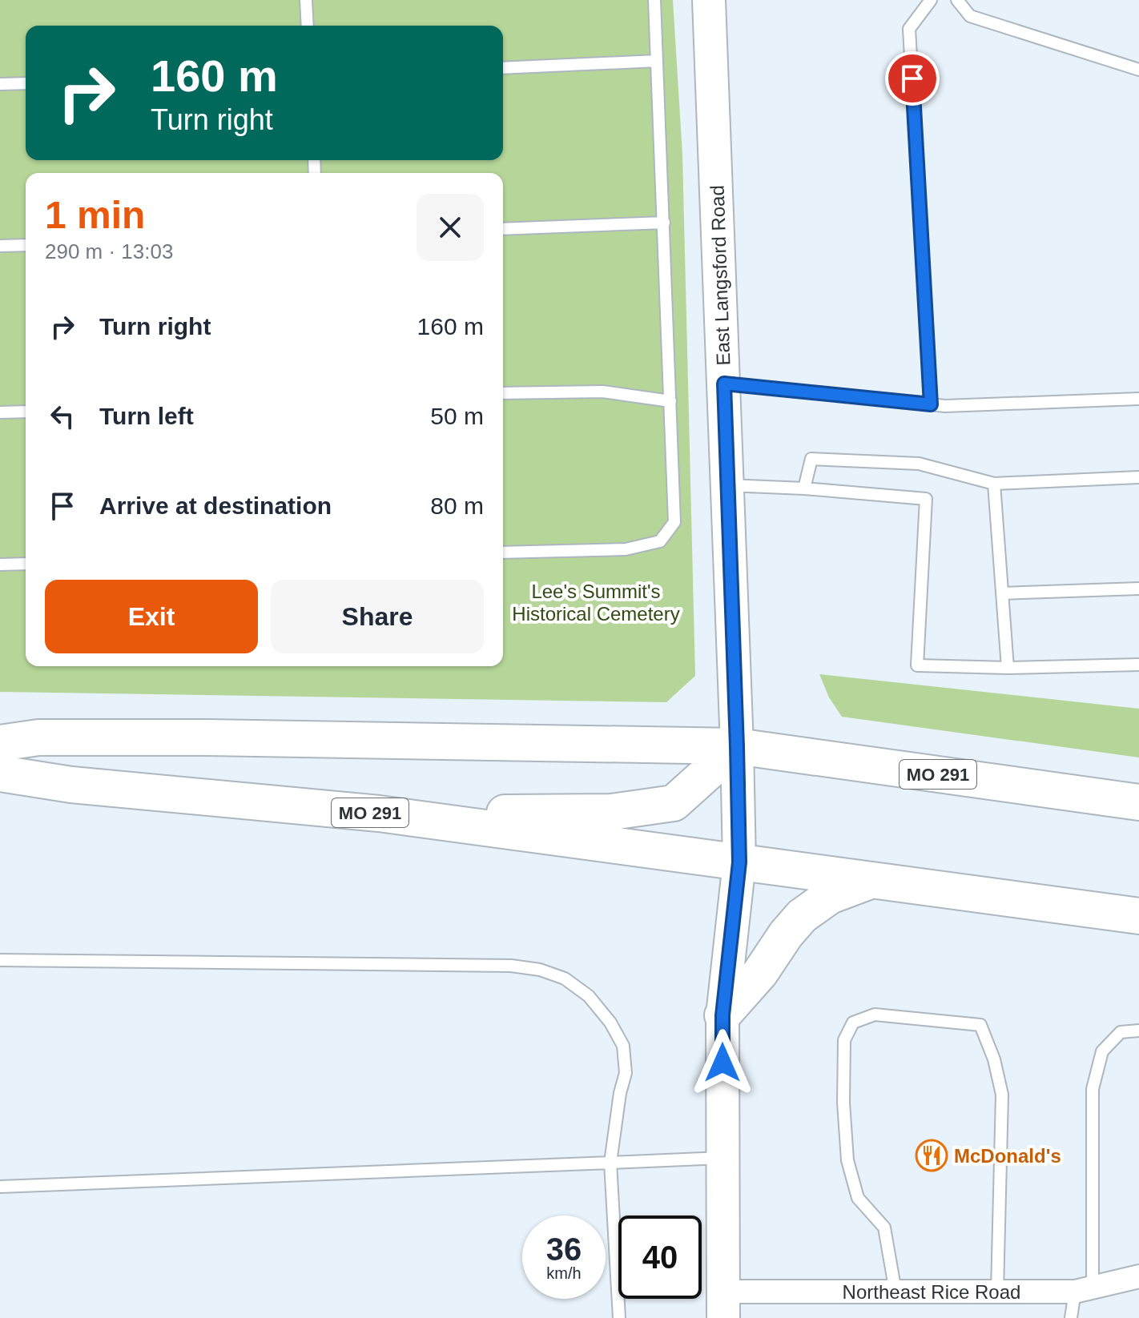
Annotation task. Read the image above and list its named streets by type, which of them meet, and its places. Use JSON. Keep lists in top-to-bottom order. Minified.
{"streets":{"main road":["MO 291"],"street":["East Langsford Road","Northeast Rice Road"]},"crossings":[["East Langsford Road","MO 291"],["East Langsford Road","Northeast Rice Road"]],"parks":["Lee's Summit's Historical Cemetery"],"places":{"restaurant":["McDonald's"]},"page":{"turn":["160 m","Turn right"],"heading":["1 min","290 m · 13:03"],"list":[{"name":"Turn right","value":"160 m"},{"name":"Turn left","value":"50 m"},{"name":"Arrive at destination","value":"80 m"}],"buttons":["Exit","Share"],"speed":"36 km/h","limit":"40"}}
